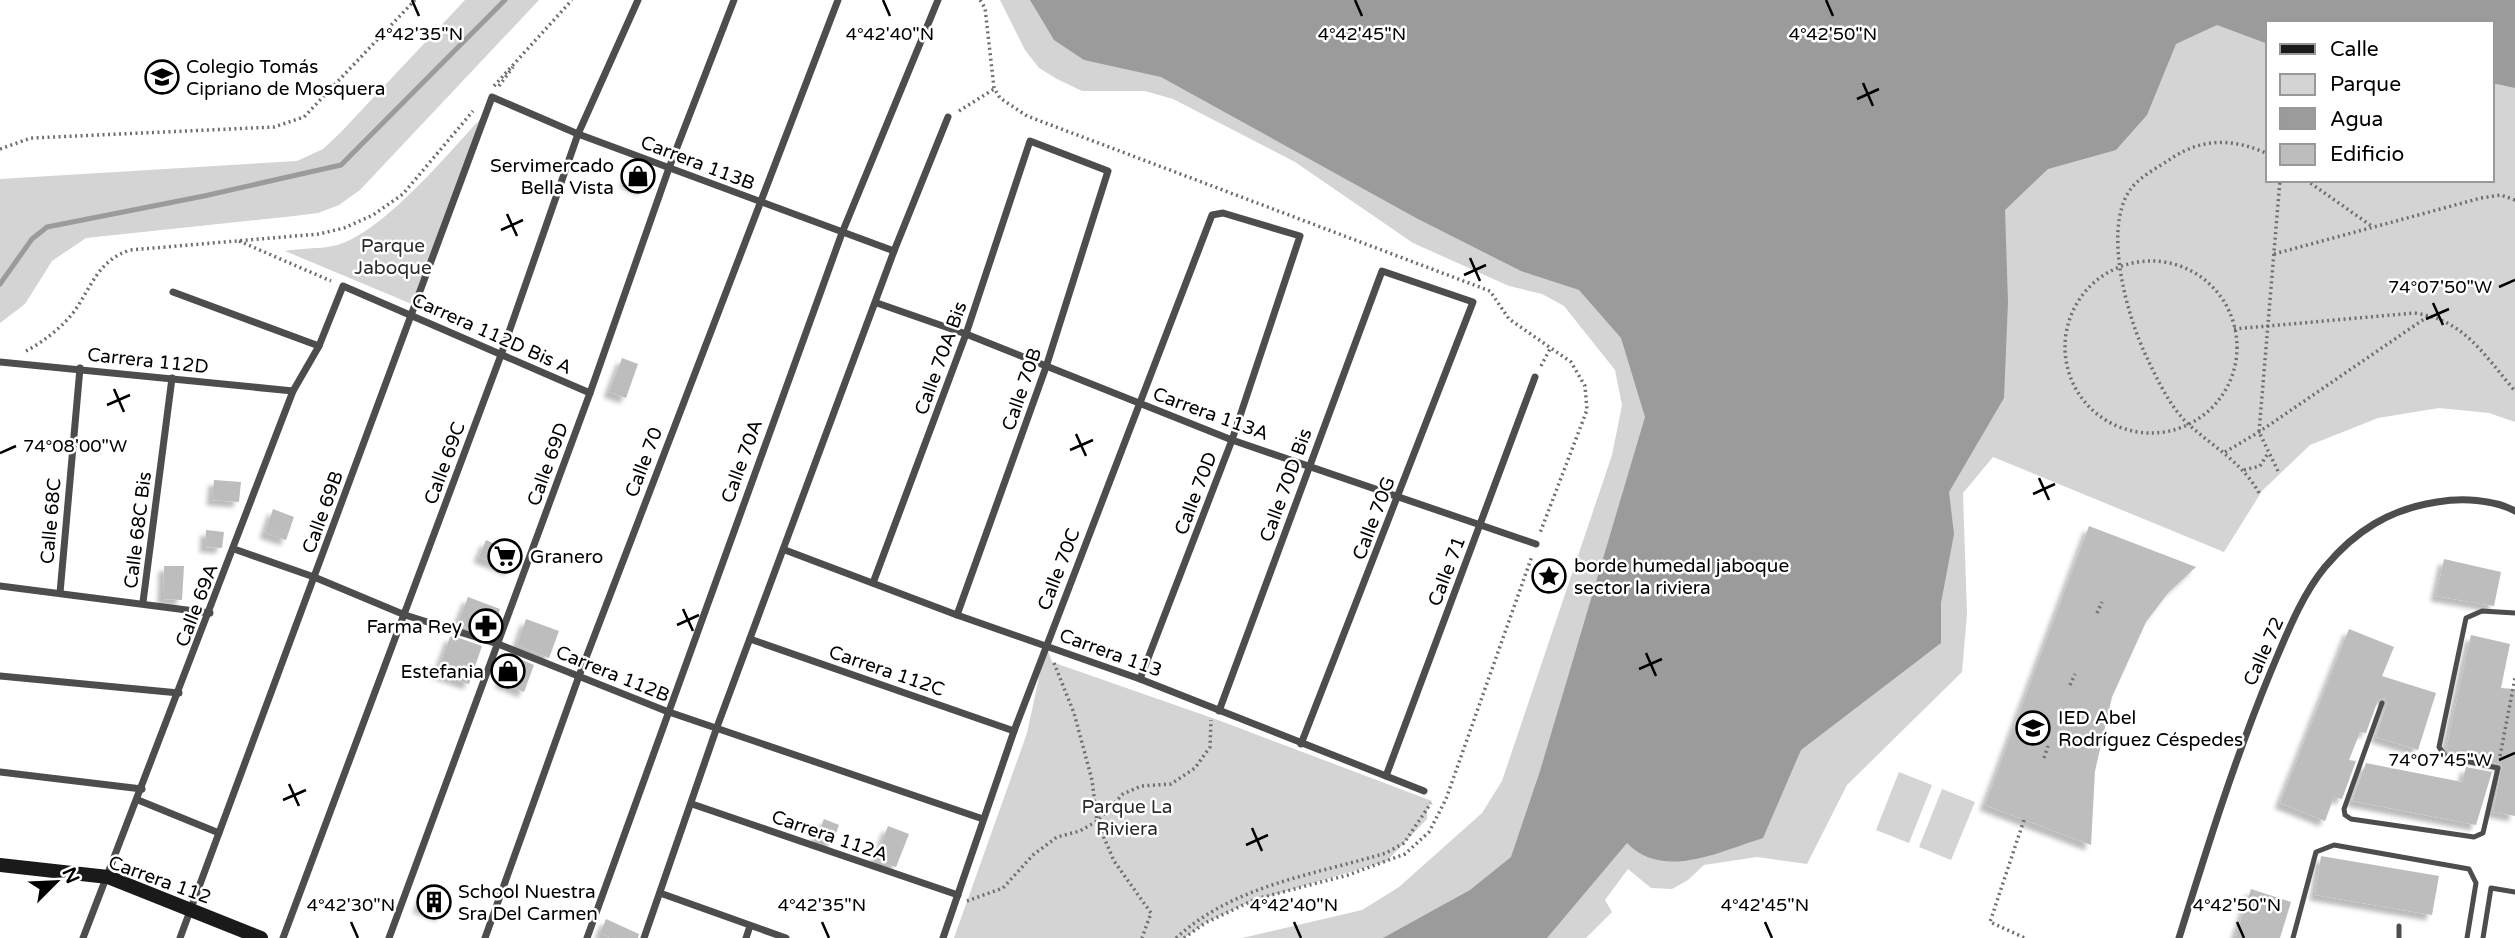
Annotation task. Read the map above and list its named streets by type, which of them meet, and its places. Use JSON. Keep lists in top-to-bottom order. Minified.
{"streets":{"street":["Carrera 113B","Carrera 112D Bis A","Calle 70A Bis","Carrera 112D","Calle 70B","Carrera 113A","Calle 70A","Calle 70","Calle 69C","Calle 69D","Calle 70D Bis","Calle 70D","Calle 69B","Calle 70G","Calle 68C","Calle 68C Bis","Calle 70C","Calle 71","Calle 69A","Calle 72","Carrera 113","Carrera 112C","Carrera 112B","Carrera 112A","Carrera 112"]},"crossings":[["Carrera 113B","Calle 70A"],["Carrera 113B","Calle 70"],["Carrera 113B","Calle 69C"],["Carrera 113B","Calle 69D"],["Carrera 113B","Calle 69B"],["Carrera 112D Bis A","Calle 69C"],["Carrera 112D Bis A","Calle 69D"],["Carrera 112D Bis A","Calle 69B"],["Carrera 112D Bis A","Calle 69A"],["Calle 70A Bis","Calle 70B"],["Calle 70A Bis","Carrera 113A"],["Calle 70A Bis","Carrera 113"],["Carrera 112D","Calle 68C"],["Carrera 112D","Calle 68C Bis"],["Carrera 112D","Calle 69A"],["Calle 70B","Carrera 113A"],["Calle 70B","Carrera 113"],["Carrera 113A","Calle 70D Bis"],["Carrera 113A","Calle 70D"],["Carrera 113A","Calle 70G"],["Carrera 113A","Calle 70C"],["Carrera 113A","Calle 71"],["Calle 70A","Carrera 112B"],["Calle 70","Carrera 112B"],["Calle 69C","Carrera 112B"],["Calle 69D","Carrera 112B"],["Calle 70D Bis","Calle 70G"],["Calle 70D Bis","Carrera 113"],["Calle 70D","Calle 70C"],["Calle 70D","Carrera 113"],["Calle 69B","Carrera 112B"],["Calle 69B","Carrera 112"],["Calle 70G","Carrera 113"],["Calle 70C","Carrera 113"],["Calle 70C","Carrera 112C"],["Calle 70C","Carrera 112B"],["Calle 70C","Carrera 112A"],["Calle 71","Carrera 113"],["Calle 69A","Carrera 112B"],["Calle 69A","Carrera 112"]],"parks":["Parque Jaboque","Parque La Riviera"],"places":{"school or university":["Colegio Tomás Cipriano de Mosquera","IED Abel Rodríguez Céspedes"],"shop":["Servimercado Bella Vista","Estefania"],"supermarket":["Granero"],"place":["borde humedal jaboque sector la riviera"],"pharmacy":["Farma Rey"],"building":["School Nuestra Sra Del Carmen"]},"legend":["Calle","Parque","Agua","Edificio"],"north":"top right","coordinates":["4°42'35\"N","4°42'40\"N","4°42'45\"N","4°42'50\"N","74°07'50\"W","74°08'00\"W","74°07'45\"W","4°42'30\"N"]}
